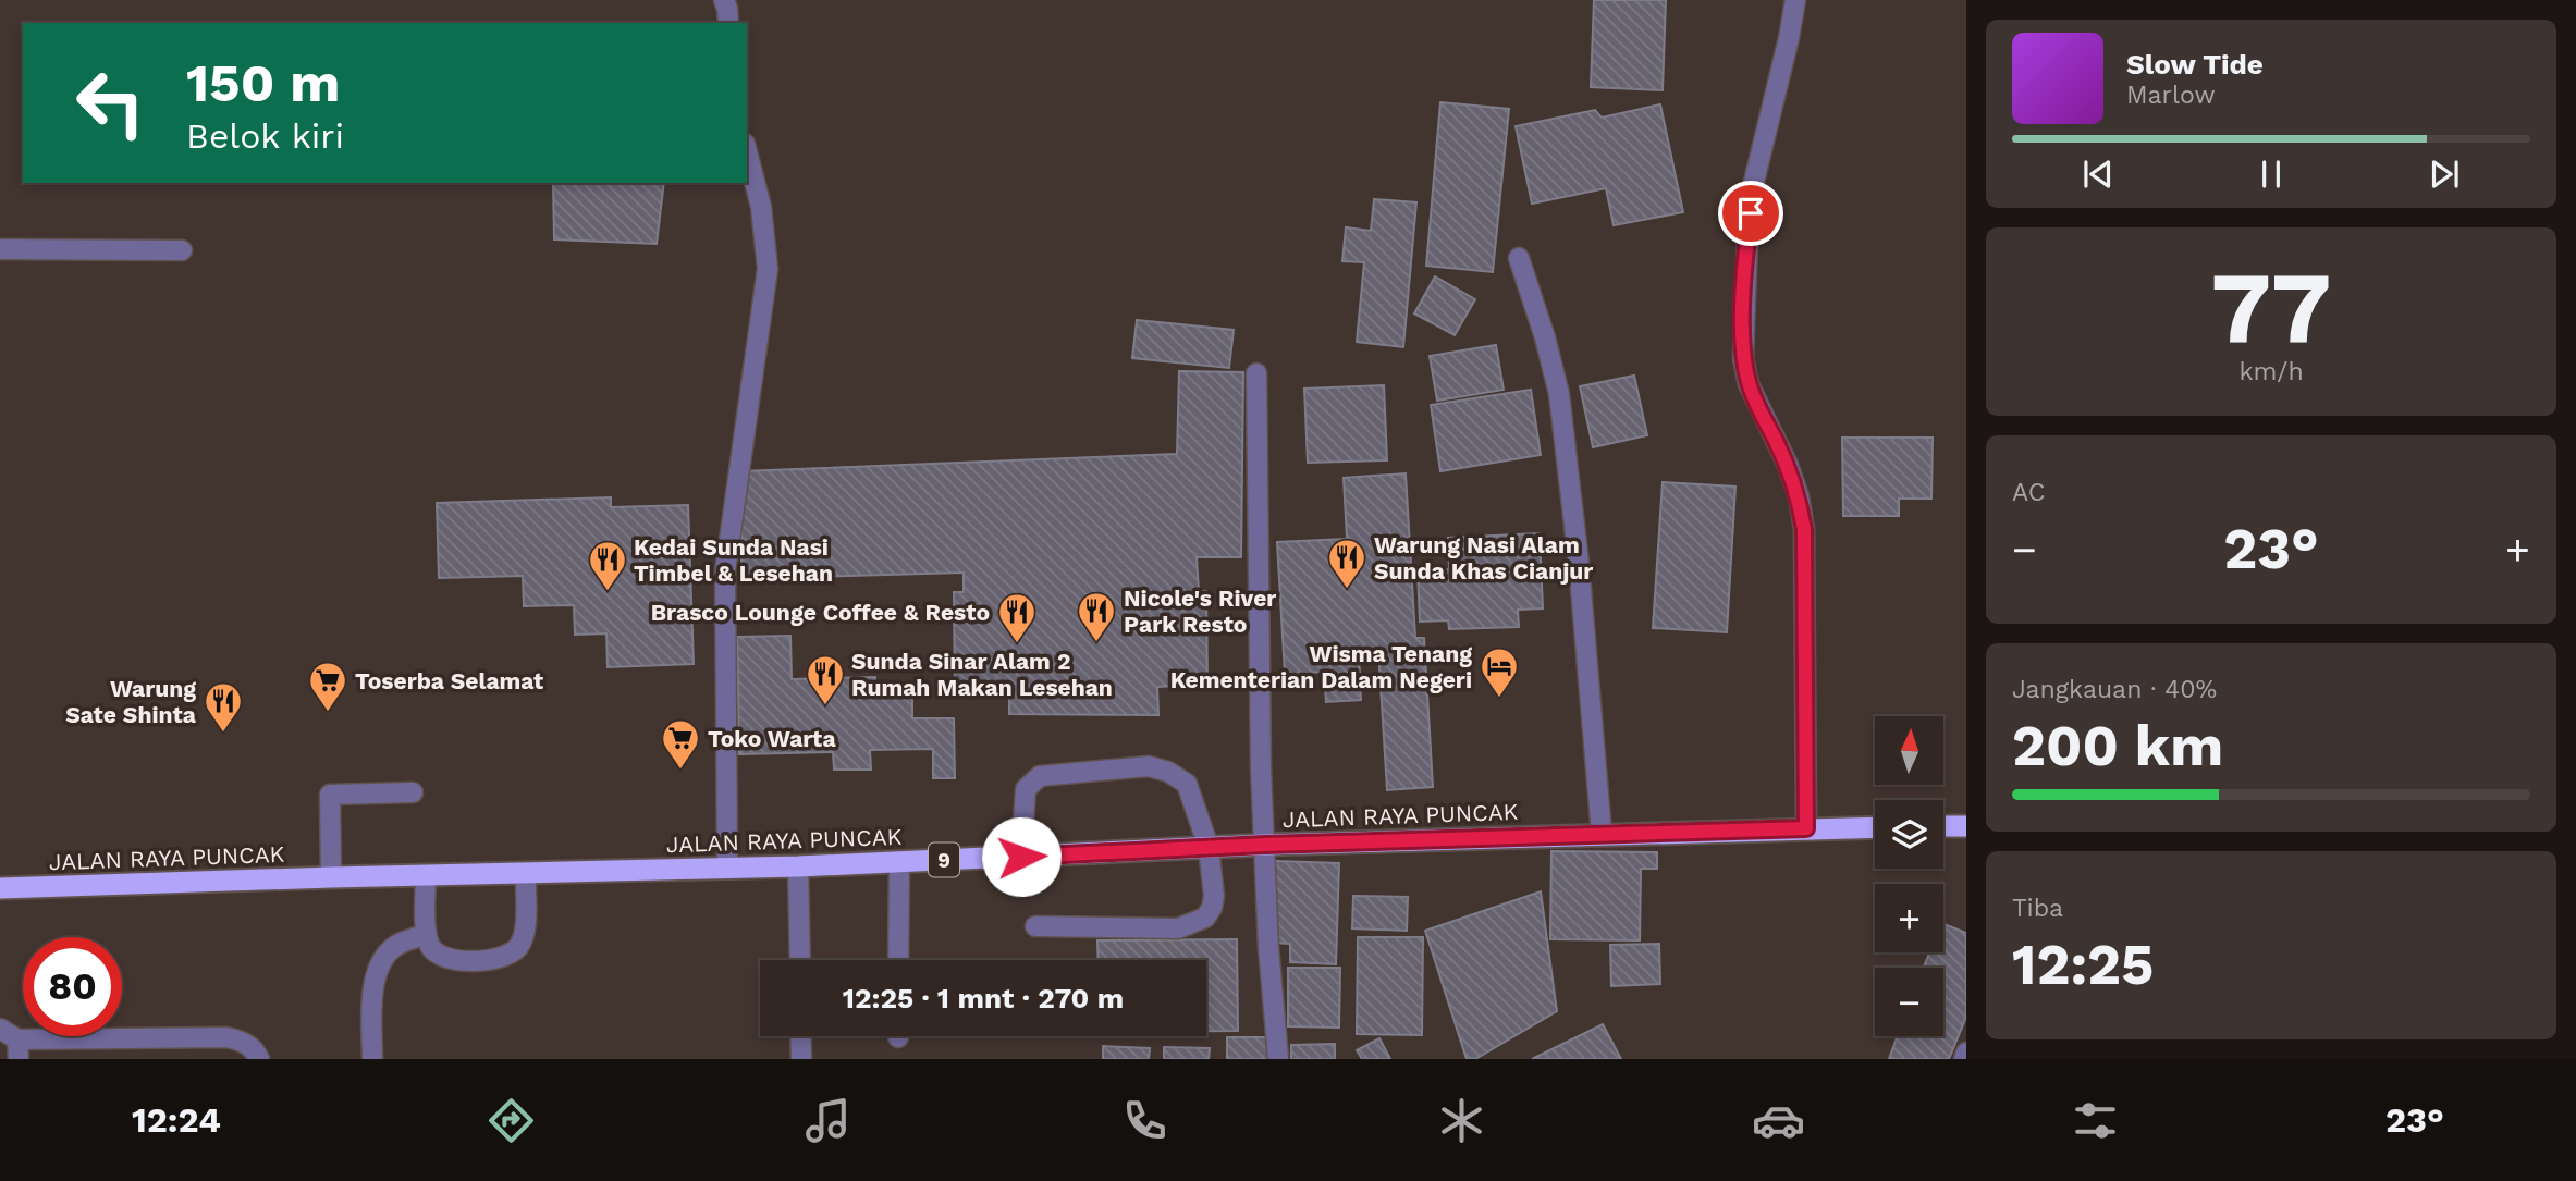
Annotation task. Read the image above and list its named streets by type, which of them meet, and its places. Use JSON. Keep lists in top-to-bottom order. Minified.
{"streets":{"highway":["JALAN RAYA PUNCAK","9"]},"places":{"restaurant":["Warung Nasi Alam Sunda Khas Cianjur","Kedai Sunda Nasi Timbel & Lesehan","Nicole's River Park Resto","Brasco Lounge Coffee & Resto","Sunda Sinar Alam 2 Rumah Makan Lesehan","Warung Sate Shinta"],"hotel":["Wisma Tenang Kementerian Dalam Negeri"],"supermarket":["Toserba Selamat","Toko Warta"]},"north":"top","page":{"turn":["150 m","Belok kiri"],"song":["Slow Tide","Marlow"],"tile":[["77","km/h"],"AC",["Jangkauan · 40%","200 km"],["Tiba","12:25"]],"heat":["−","23°","+"],"map_buttons":["+","−"],"limit":"80","trip":"12:25 · 1 mnt · 270 m","tabs":["12:24","23°"]}}
